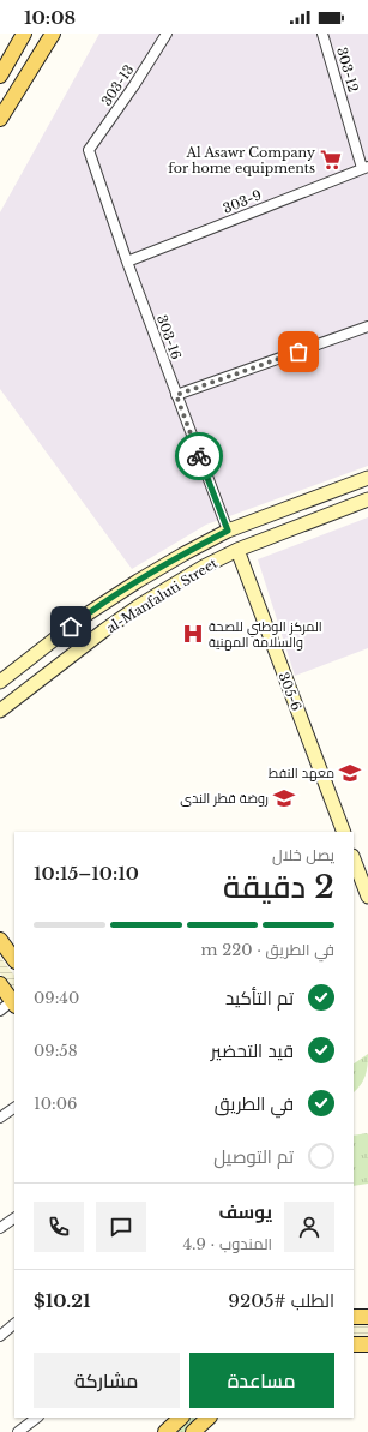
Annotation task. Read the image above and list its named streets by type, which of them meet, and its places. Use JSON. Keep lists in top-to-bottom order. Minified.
{"streets":{"street":["303-12","303-13","303-9","303-16","al-Manfaluti Street","305-6"]},"crossings":[["303-12","303-9"],["303-13","303-16"],["303-9","303-16"],["303-16","al-Manfaluti Street"],["al-Manfaluti Street","305-6"]],"places":{"supermarket":["Al Asawr Company for home equipments"],"hospital":["المركز الوطني للصحة والسلامة المهنية"],"school or university":["معهد النفط","روضة قطر الندى"]},"page":{"status":"10:08","heading":["2 دقيقة","يصل خلال","10:10–10:15"],"panel":["يوسف","المندوب · 4.9","الطلب #9205","$10.21"],"bar":"في الطريق · 220 m","list":[["تم التأكيد","09:40"],["قيد التحضير","09:58"],["في الطريق","10:06"],"تم التوصيل"],"buttons":["مساعدة","مشاركة"]}}
